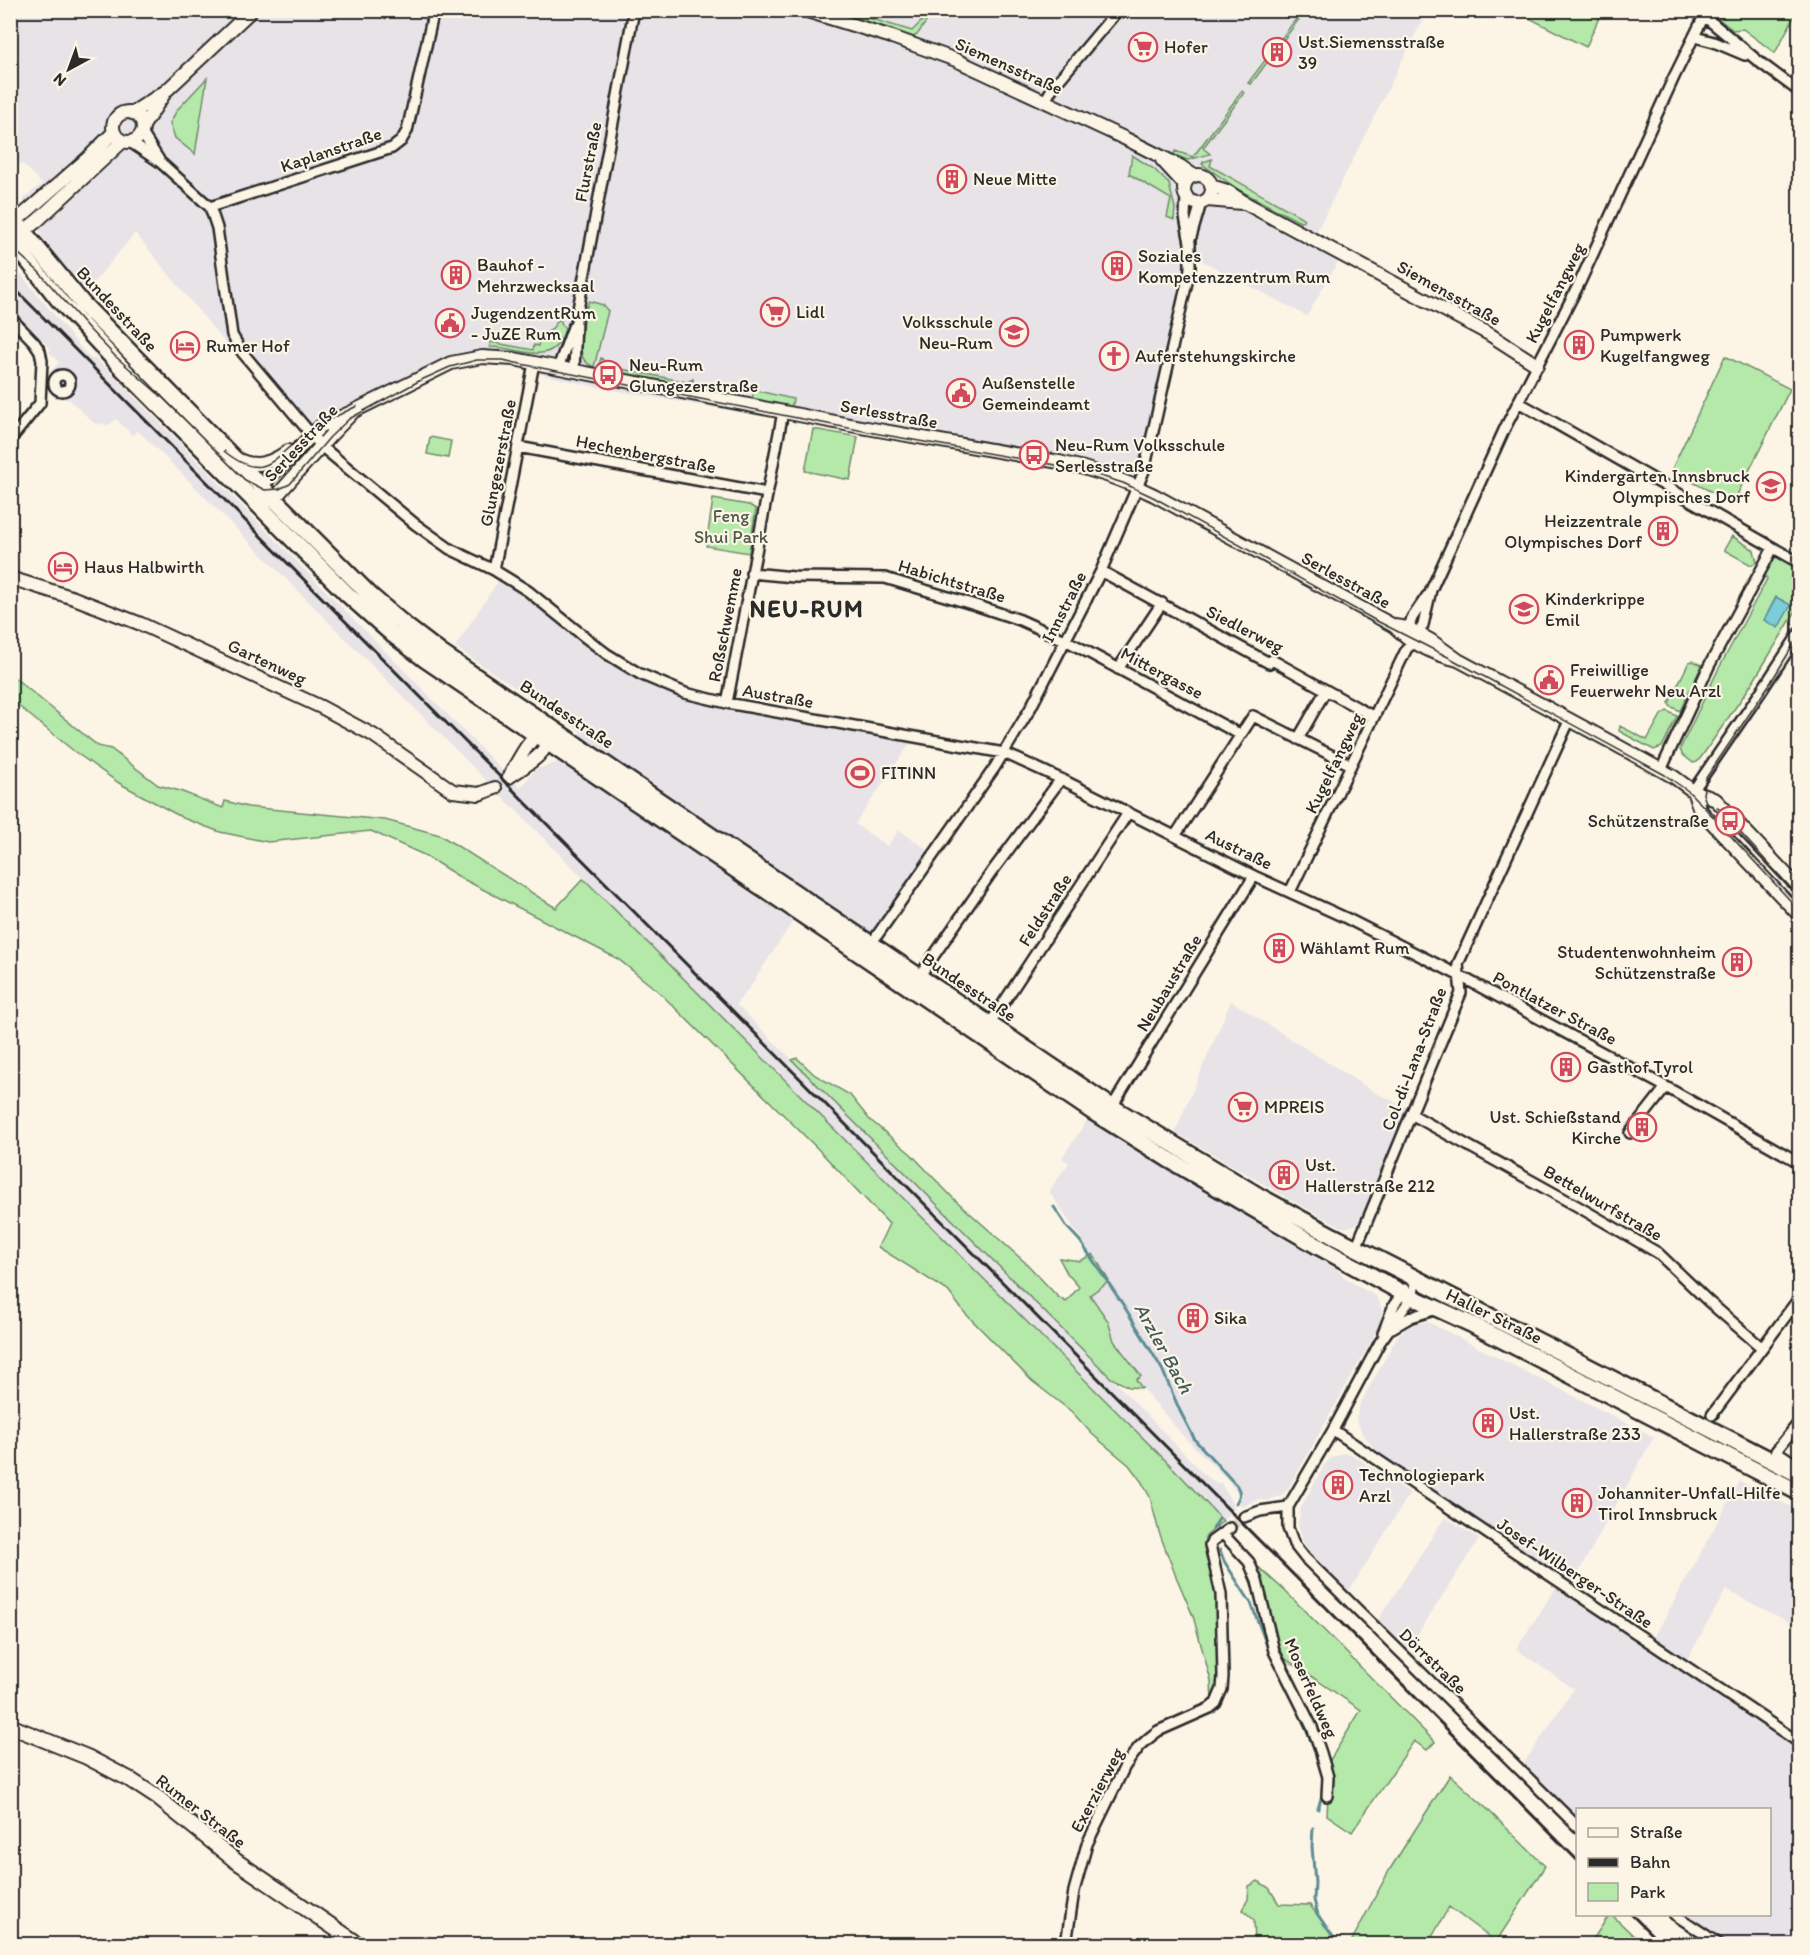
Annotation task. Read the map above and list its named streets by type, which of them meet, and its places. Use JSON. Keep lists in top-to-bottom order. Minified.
{"streets":{"main road":["Bundesstraße","Haller Straße","Rumer Straße"],"street":["Siemensstraße","Kaplanstraße","Flurstraße","Kugelfangweg","Serlesstraße","Hechenbergstraße","Glungezerstraße","Habichtstraße","Innstraße","Roßschwemme","Siedlerweg","Gartenweg","Mittergasse","Austraße","Feldstraße","Neubaustraße","Pontlatzer Straße","Col-di-Lana-Straße","Bettelwurfstraße","Josef-Wilberger-Straße","Dörrstraße","Moserfeldweg","Exerzierweg"]},"crossings":[["Siemensstraße","Kugelfangweg"],["Siemensstraße","Innstraße"],["Flurstraße","Serlesstraße"],["Kugelfangweg","Serlesstraße"],["Kugelfangweg","Siedlerweg"],["Kugelfangweg","Austraße"],["Kugelfangweg","Pontlatzer Straße"],["Bundesstraße","Serlesstraße"],["Bundesstraße","Innstraße"],["Bundesstraße","Feldstraße"],["Bundesstraße","Neubaustraße"],["Bundesstraße","Haller Straße"],["Serlesstraße","Glungezerstraße"],["Serlesstraße","Innstraße"],["Serlesstraße","Roßschwemme"],["Serlesstraße","Austraße"],["Hechenbergstraße","Glungezerstraße"],["Hechenbergstraße","Roßschwemme"],["Glungezerstraße","Austraße"],["Habichtstraße","Innstraße"],["Habichtstraße","Roßschwemme"],["Habichtstraße","Mittergasse"],["Innstraße","Siedlerweg"],["Innstraße","Mittergasse"],["Innstraße","Austraße"],["Roßschwemme","Austraße"],["Austraße","Feldstraße"],["Austraße","Neubaustraße"],["Austraße","Pontlatzer Straße"],["Pontlatzer Straße","Col-di-Lana-Straße"],["Col-di-Lana-Straße","Bettelwurfstraße"],["Col-di-Lana-Straße","Haller Straße"],["Moserfeldweg","Exerzierweg"]],"districts":["NEU-RUM"],"water":["Arzler Bach"],"parks":["Feng Shui Park"],"places":{"supermarket":["Hofer","Lidl","MPREIS"],"building":["Ust.Siemensstraße 39","Neue Mitte","Soziales Kompetenzzentrum Rum","Bauhof - Mehrzwecksaal","Pumpwerk Kugelfangweg","Heizzentrale Olympisches Dorf","Wählamt Rum","Studentenwohnheim Schützenstraße","Gasthof Tyrol","Ust. Schießstand Kirche","Ust. Hallerstraße 212","Sika","Ust. Hallerstraße 233","Technologiepark Arzl","Johanniter-Unfall-Hilfe Tirol Innsbruck"],"public building":["JugendzentRum - JuZE Rum","Außenstelle Gemeindeamt","Freiwillige Feuerwehr Neu Arzl"],"school or university":["Volksschule Neu-Rum","Kindergarten Innsbruck Olympisches Dorf","Kinderkrippe Emil"],"hotel":["Rumer Hof","Haus Halbwirth"],"church":["Auferstehungskirche"],"bus stop":["Neu-Rum Glungezerstraße","Neu-Rum Volksschule Serlesstraße","Schützenstraße"],"sports":["FITINN"]},"legend":["Straße","Bahn","Park"],"north":"bottom left"}
